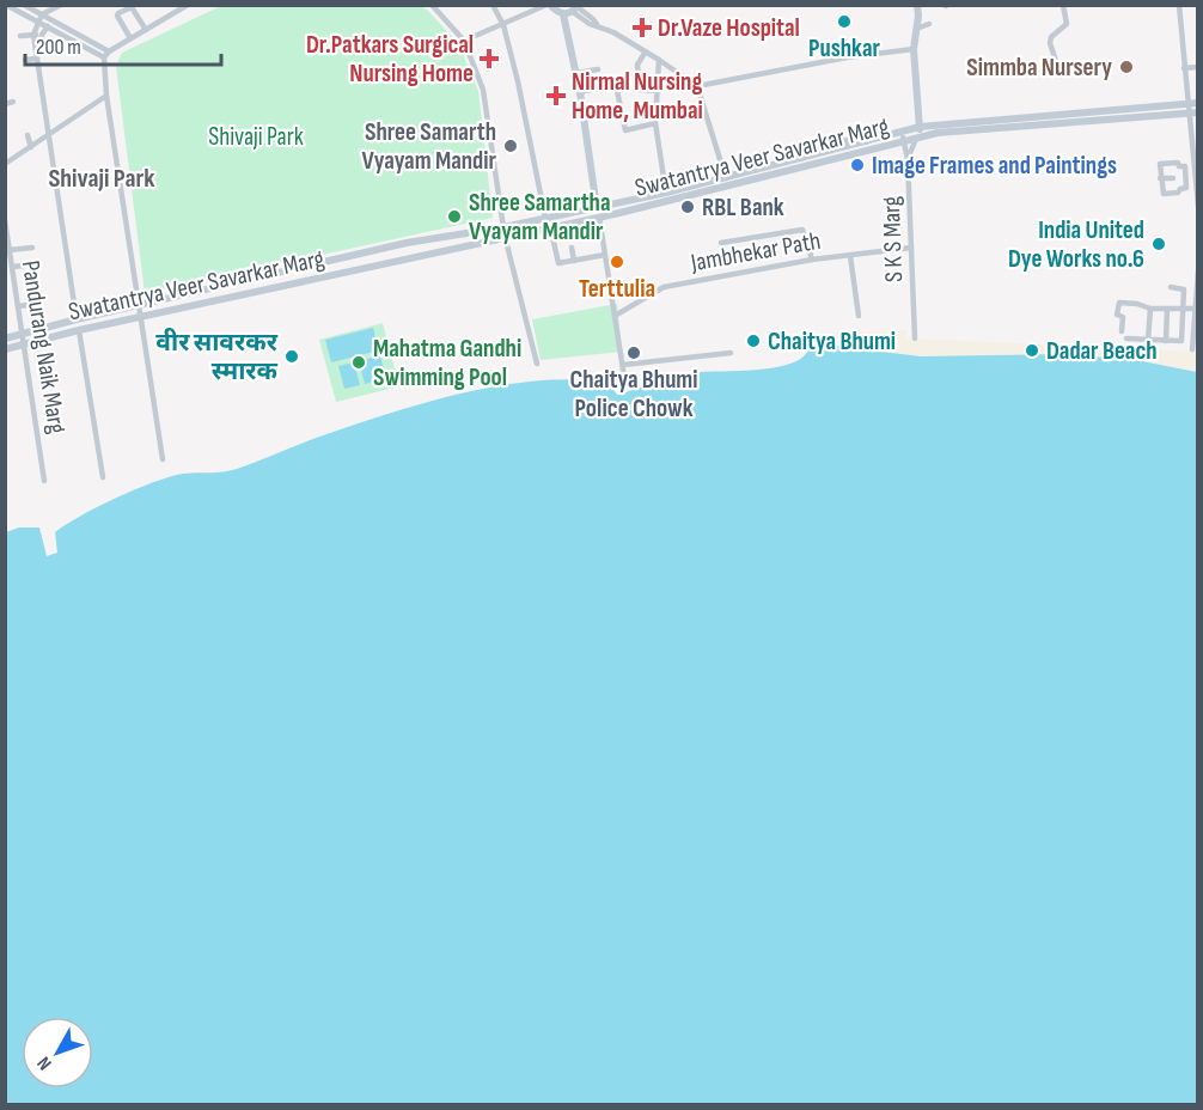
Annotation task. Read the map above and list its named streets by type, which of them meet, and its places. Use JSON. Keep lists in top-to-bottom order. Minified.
{"streets":{"main road":["Swatantrya Veer Savarkar Marg"],"street":["S K S Marg","Jambhekar Path","Pandurang Naik Marg"]},"crossings":[["Swatantrya Veer Savarkar Marg","S K S Marg"],["Swatantrya Veer Savarkar Marg","Pandurang Naik Marg"],["S K S Marg","Jambhekar Path"]],"districts":["Shivaji Park"],"parks":["Shivaji Park"],"places":{"other":["Pushkar","Simmba Nursery","Shree Samarth Vyayam Mandir","Image Frames and Paintings","RBL Bank","Shree Samartha Vyayam Mandir","India United Dye Works no.6","Terttulia","Chaitya Bhumi","Dadar Beach","Chaitya Bhumi Police Chowk","वीर सावरकर स्मारक","Mahatma Gandhi Swimming Pool"],"health":["Dr.Vaze Hospital","Dr.Patkars Surgical Nursing Home","Nirmal Nursing Home, Mumbai"]},"scale_bar":"200 m","north":"bottom left"}
